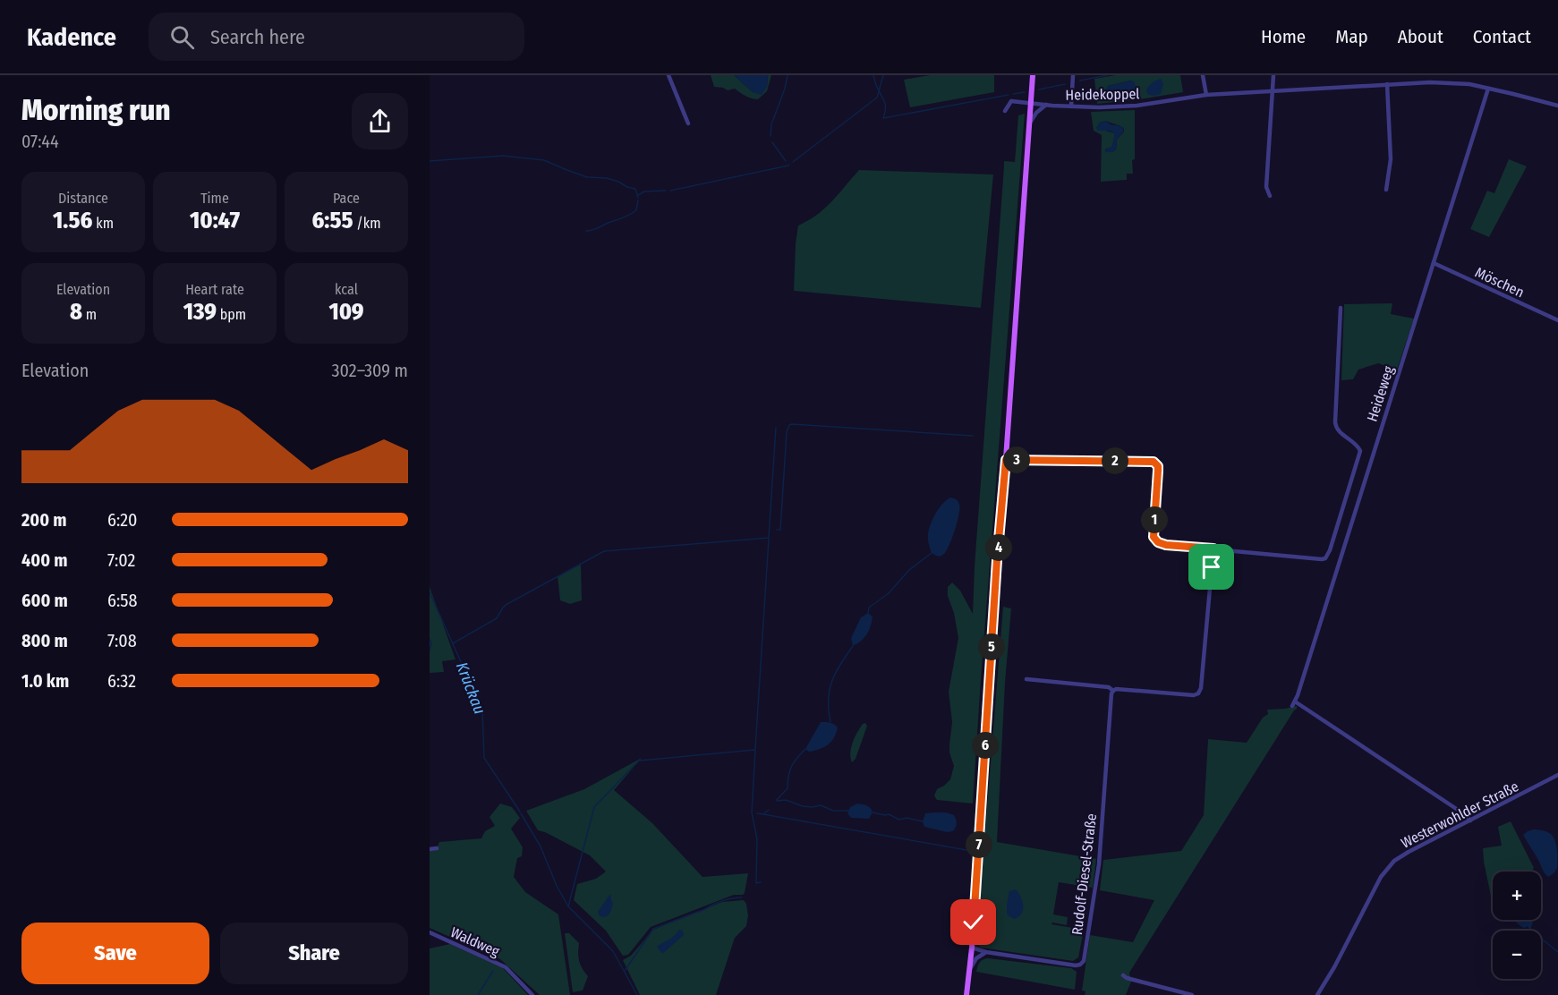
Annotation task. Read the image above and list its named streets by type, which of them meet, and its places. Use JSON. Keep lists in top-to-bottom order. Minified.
{"streets":{"street":["Heidekoppel","Möschen","Heideweg","Westerwohlder Straße","Rudolf-Diesel-Straße","Waldweg"]},"crossings":[["Heidekoppel","Heideweg"],["Möschen","Heideweg"],["Heideweg","Westerwohlder Straße"]],"water":["Krückau"],"page":{"header":"Kadence","search":"Search here","nav":["Home","Map","About","Contact"],"heading":["Morning run","07:44"],"stats":[["Distance","1.56 km"],["Time","10:47"],["Pace","6:55 /km"],["Elevation","8 m"],["Heart rate","139 bpm"],["kcal","109"]],"chart":["Elevation","302–309 m"],"pins":["3","2","1","4","5","6","7"],"list":[{"name":"200 m","note":"6:20"},{"name":"400 m","note":"7:02"},{"name":"600 m","note":"6:58"},{"name":"800 m","note":"7:08"},{"name":"1.0 km","note":"6:32"}],"map_buttons":["+","−"],"buttons":["Save","Share"]}}
